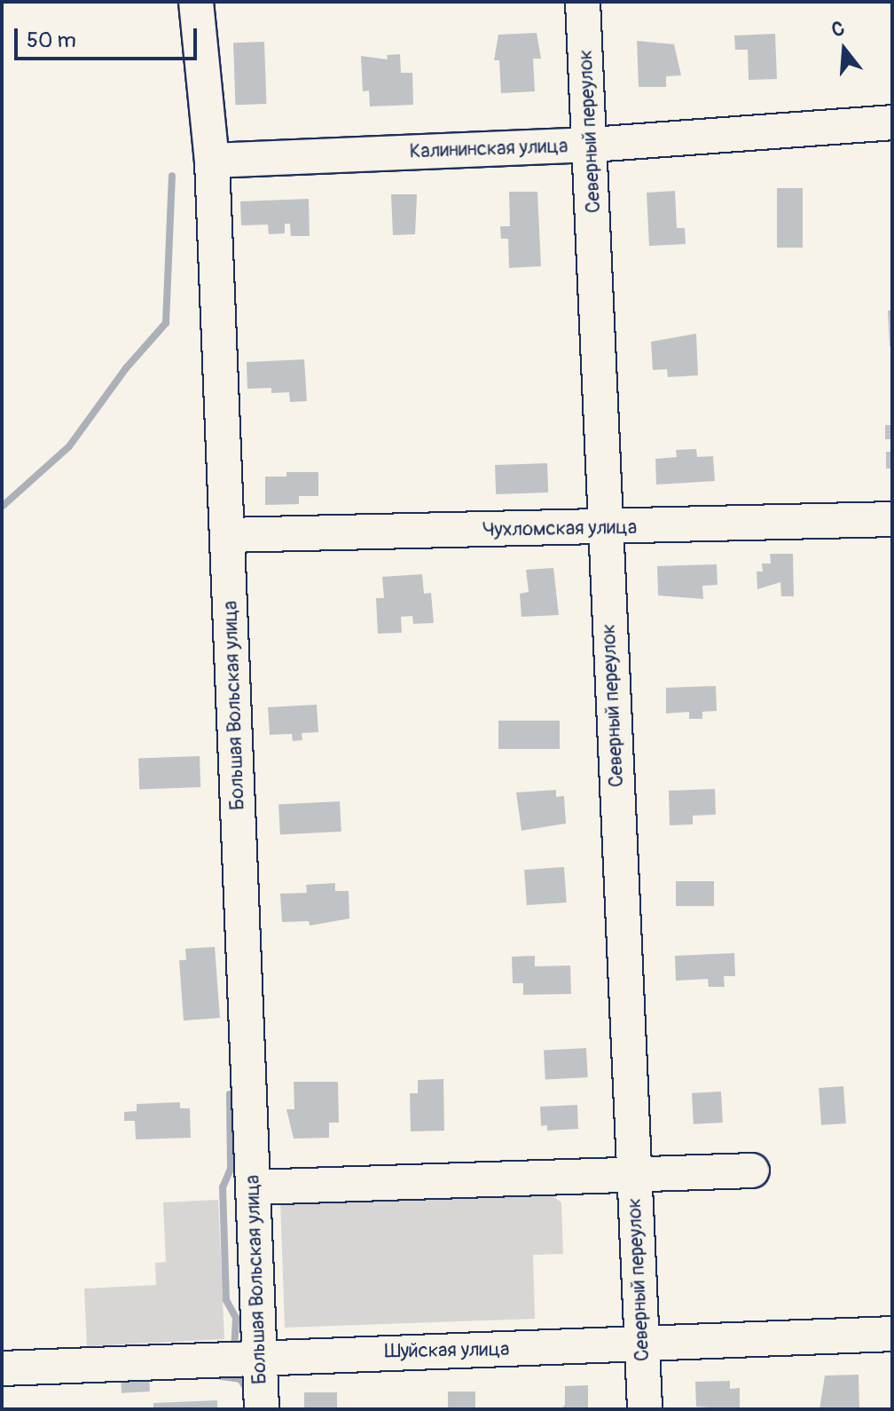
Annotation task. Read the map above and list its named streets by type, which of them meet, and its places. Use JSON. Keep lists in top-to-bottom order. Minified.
{"streets":{"street":["Северный переулок","Калининская улица","Чухломская улица","Большая Вольская улица","Шуйская улица"]},"crossings":[["Северный переулок","Калининская улица"],["Северный переулок","Чухломская улица"],["Северный переулок","Шуйская улица"],["Калининская улица","Большая Вольская улица"],["Чухломская улица","Большая Вольская улица"],["Большая Вольская улица","Шуйская улица"]],"scale_bar":"50 m","north":"top"}
